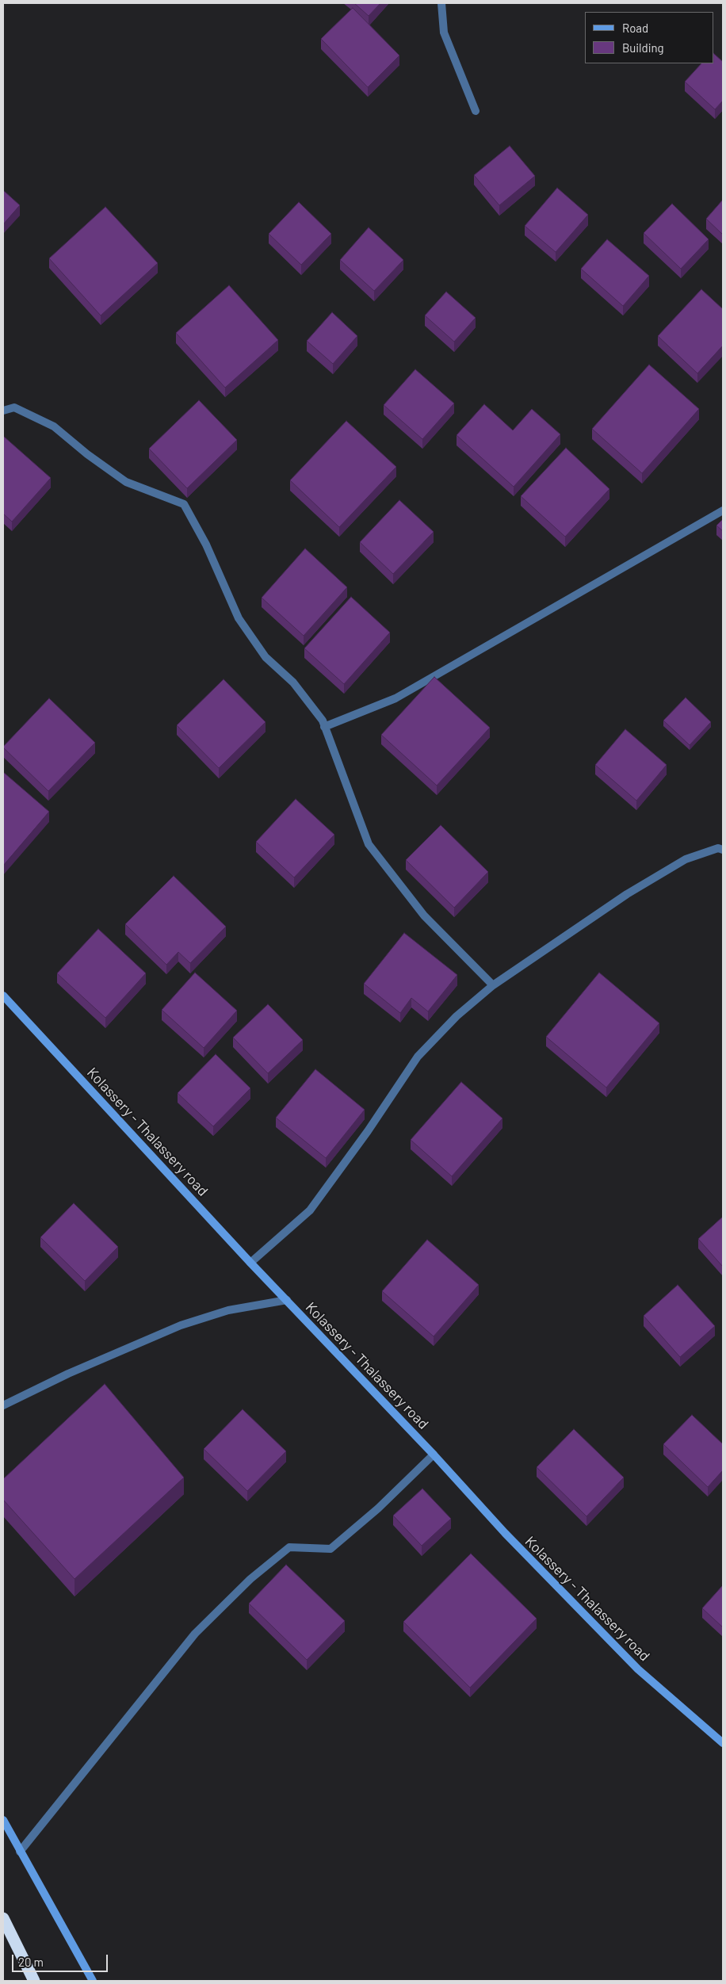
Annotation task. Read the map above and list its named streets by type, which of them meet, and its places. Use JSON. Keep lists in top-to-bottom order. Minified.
{"streets":{"main road":["Kolassery - Thalassery road"]},"legend":["Road","Building"],"scale_bar":"20 m"}
